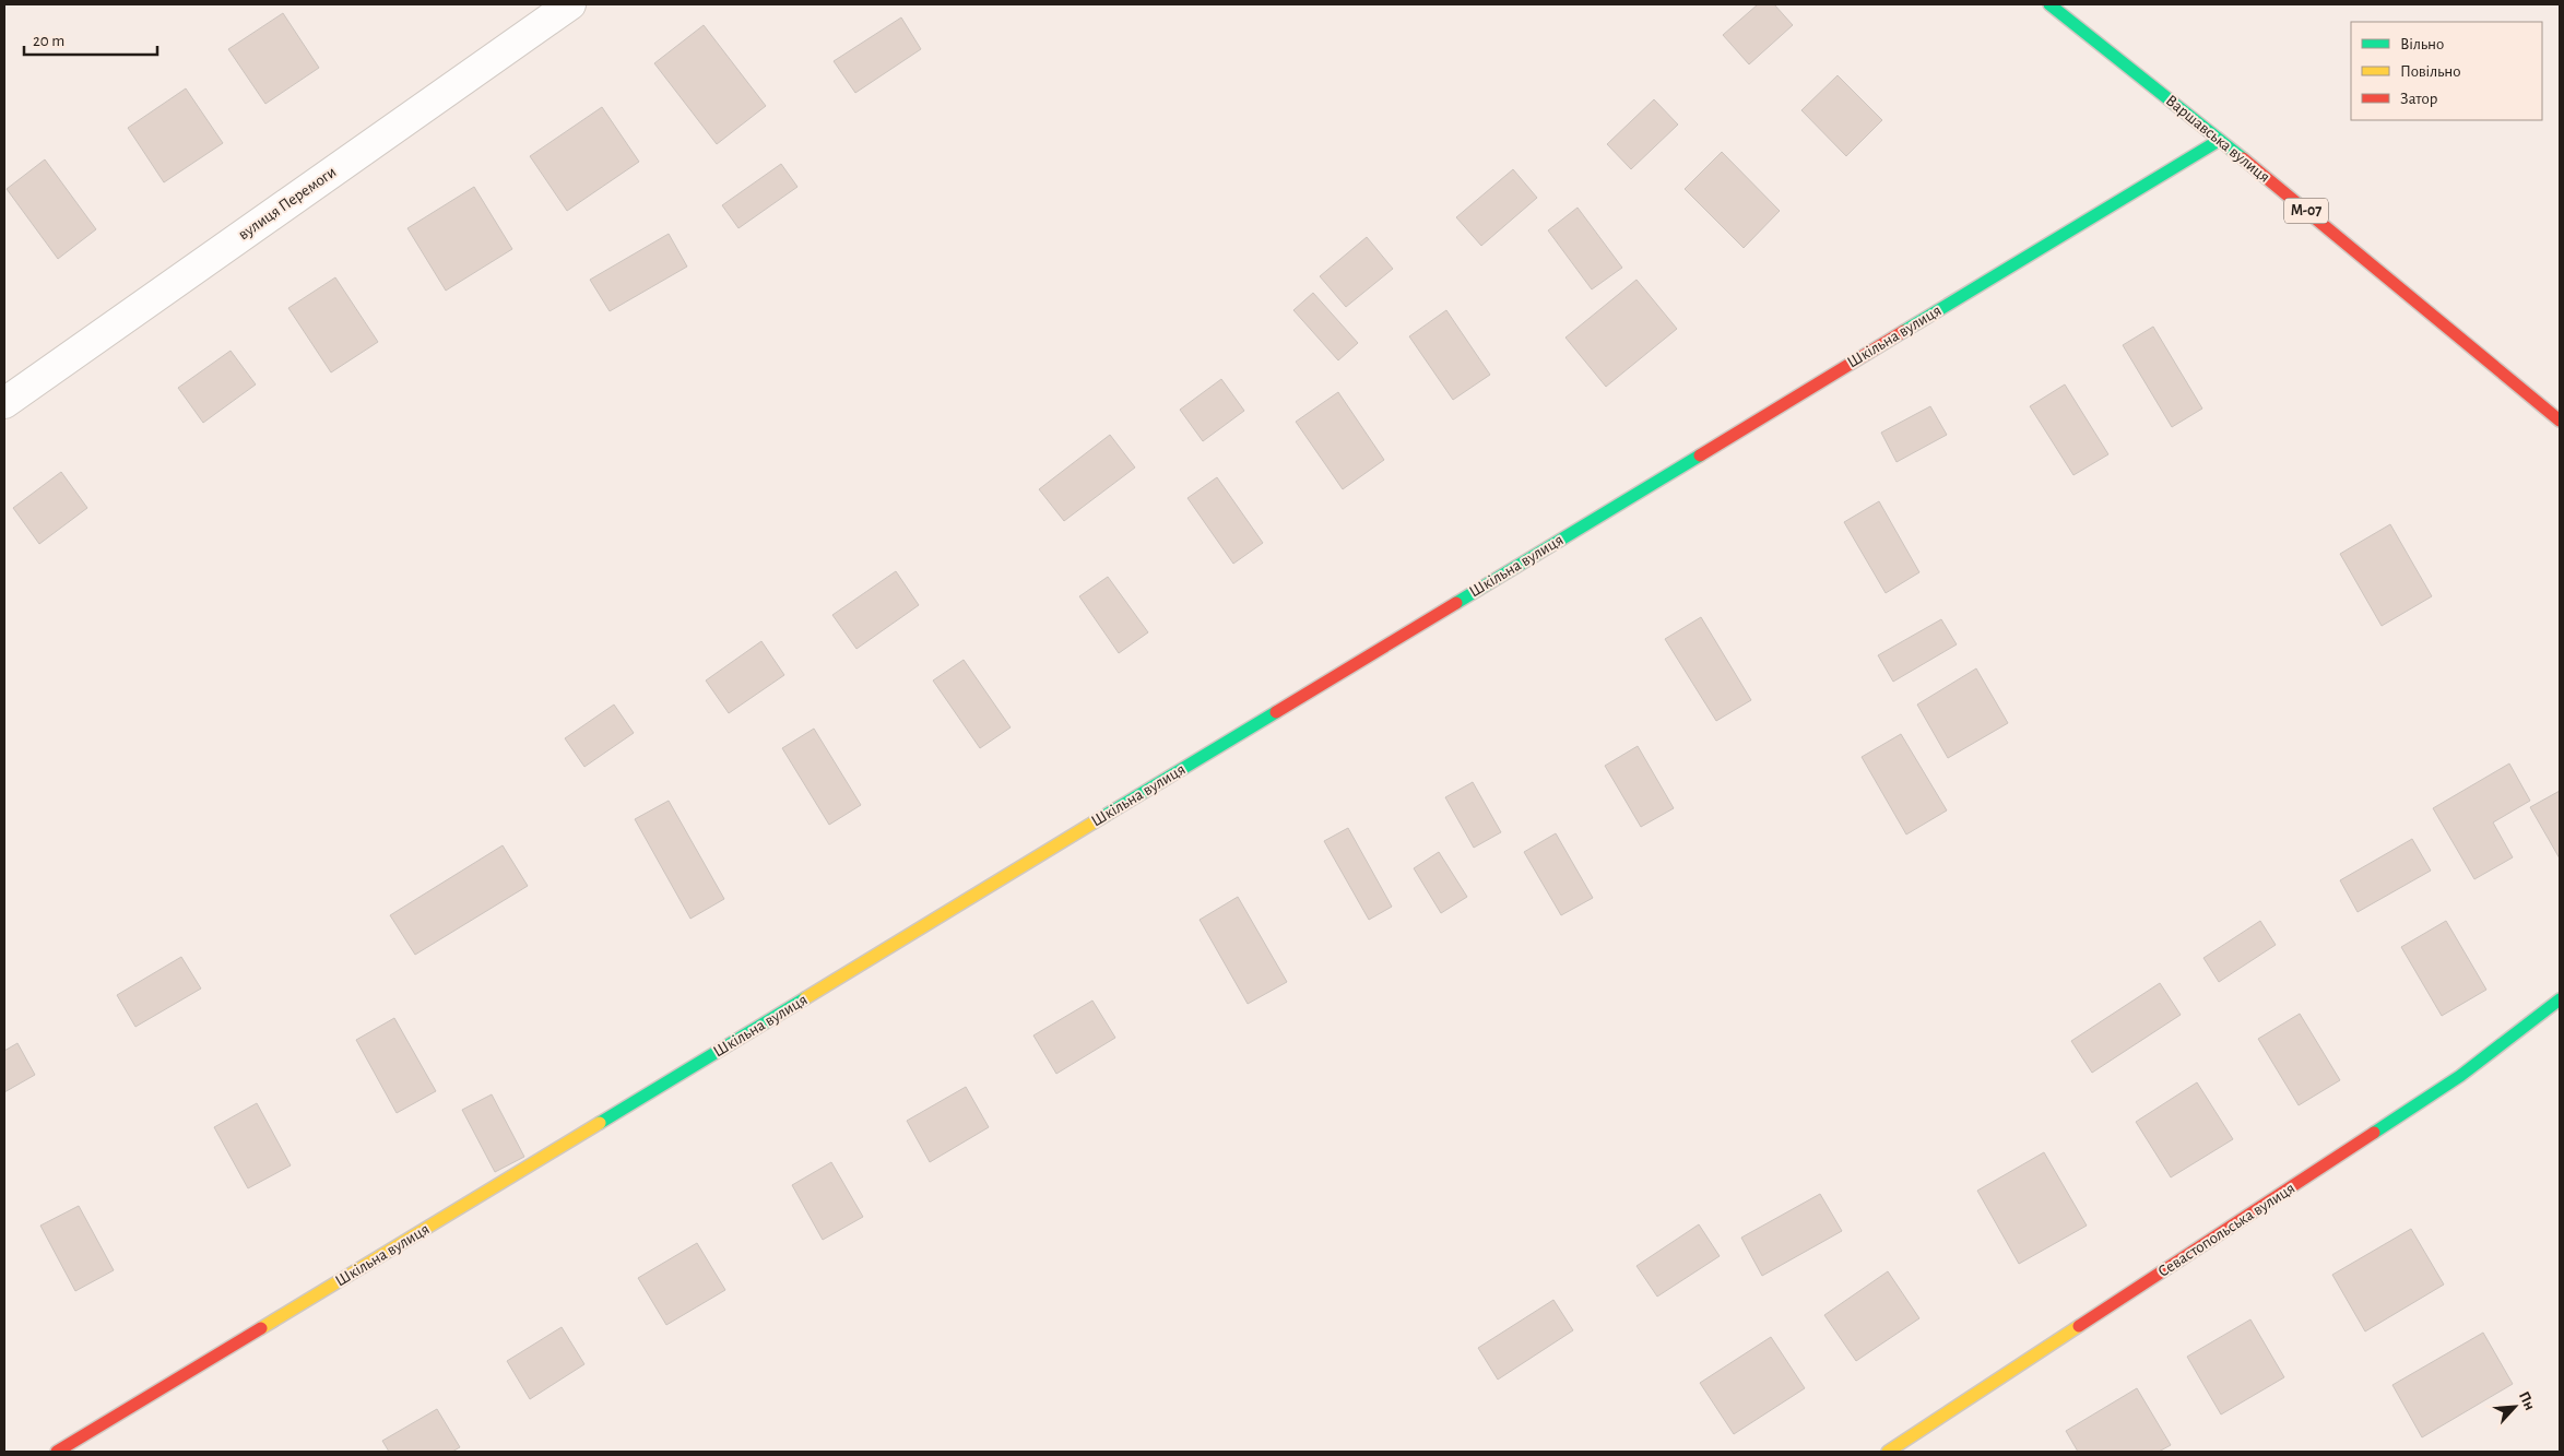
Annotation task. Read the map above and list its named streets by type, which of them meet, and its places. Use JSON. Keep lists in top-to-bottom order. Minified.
{"streets":{"main road":["Варшавська вулиця","М-07","Шкільна вулиця","Севастопольська вулиця"],"street":["вулиця Перемоги"]},"crossings":[["Варшавська вулиця","Шкільна вулиця"]],"legend":["Вільно","Повільно","Затор"],"scale_bar":"20 m","north":"top right"}
